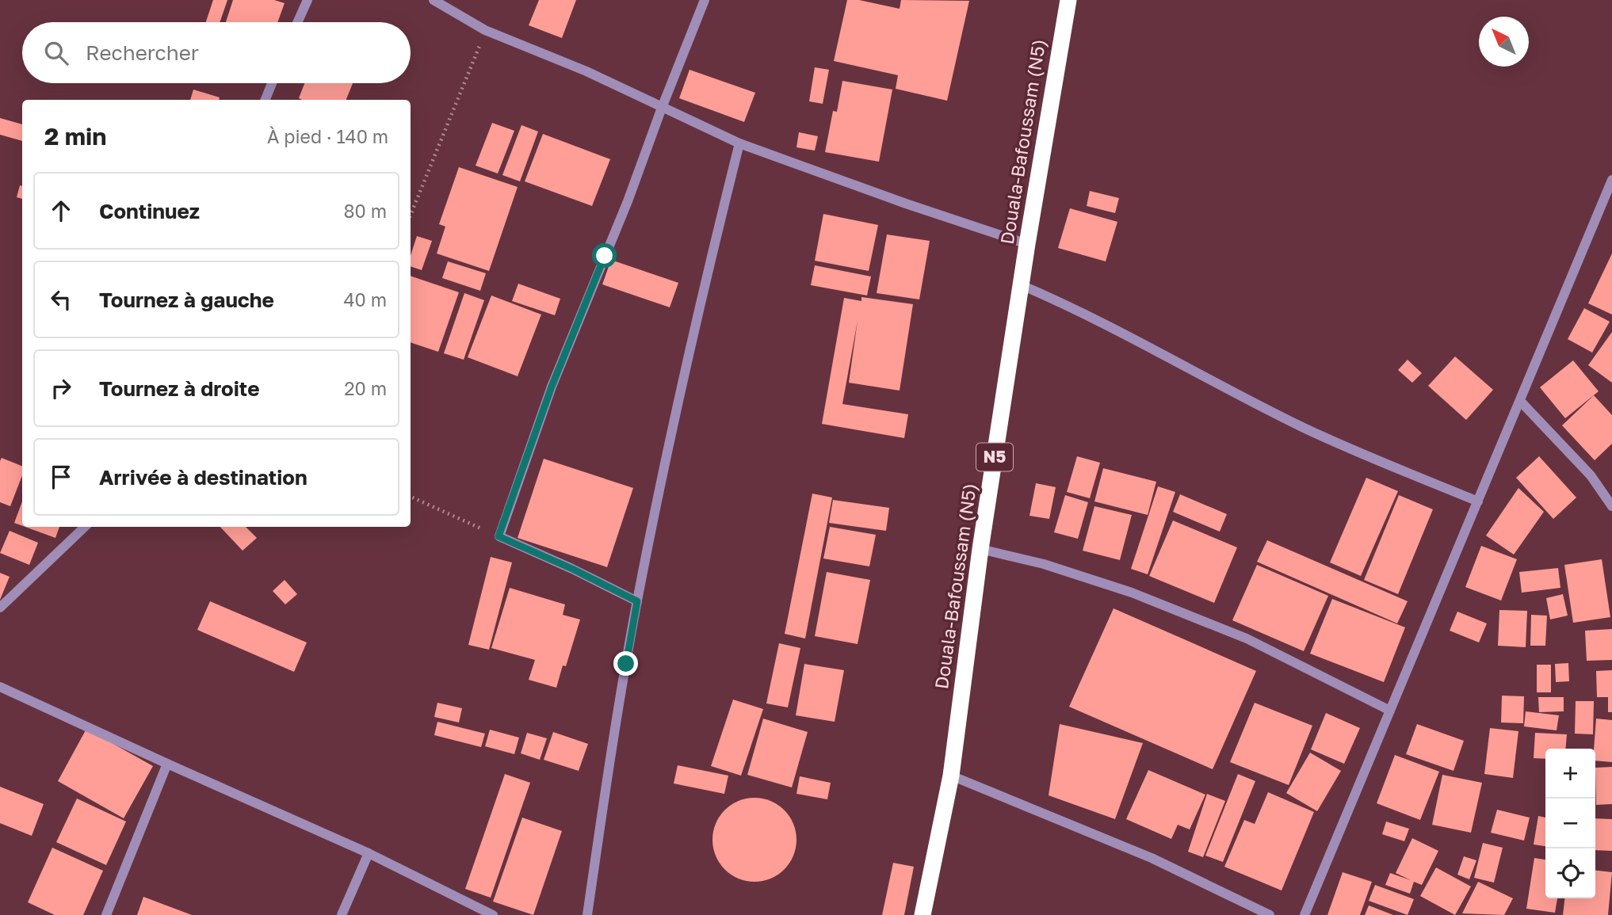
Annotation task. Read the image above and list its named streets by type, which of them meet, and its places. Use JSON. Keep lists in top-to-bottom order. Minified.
{"streets":{"highway":["Douala-Bafoussam (N5)","N5"]},"north":"top left","page":{"search":"Rechercher","heading":["2 min","À pied · 140 m"],"list":[["Continuez","80 m"],["Tournez à gauche","40 m"],["Tournez à droite","20 m"],"Arrivée à destination"],"map_buttons":["+","−"]}}
